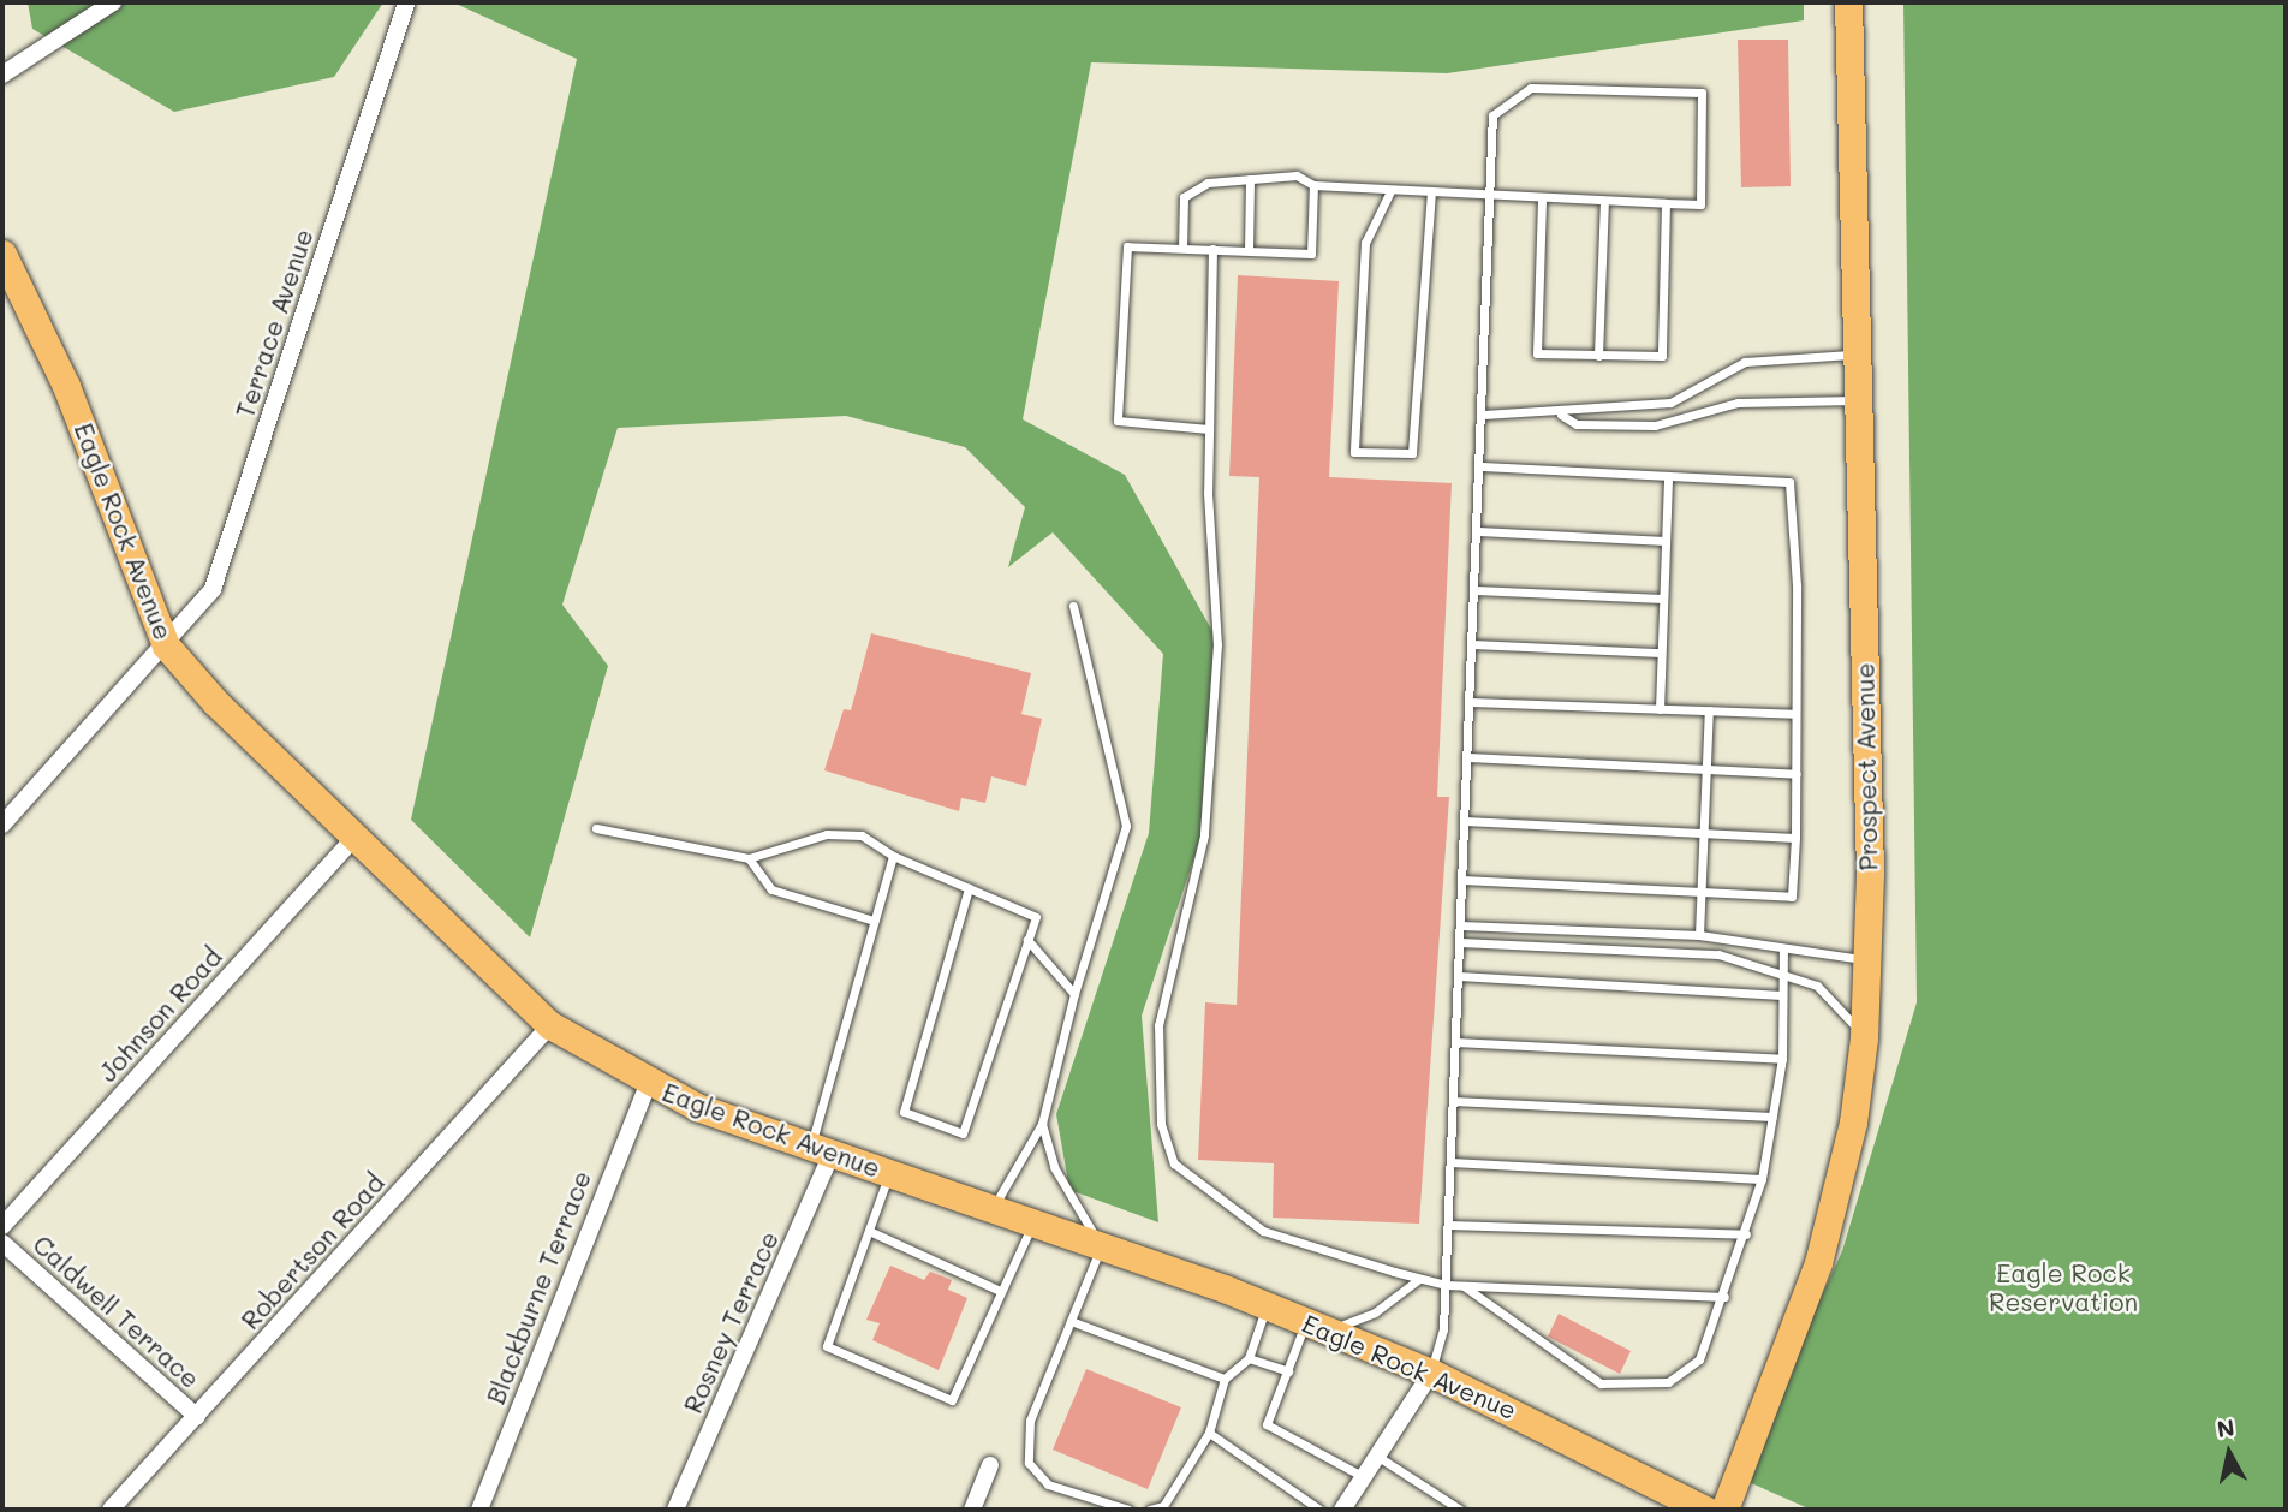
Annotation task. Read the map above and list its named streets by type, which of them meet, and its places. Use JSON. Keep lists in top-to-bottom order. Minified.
{"streets":{"main road":["Eagle Rock Avenue","Prospect Avenue"],"street":["Terrace Avenue","Johnson Road","Robertson Road","Blackburne Terrace","Caldwell Terrace","Rosney Terrace"]},"crossings":[["Terrace Avenue","Eagle Rock Avenue"],["Eagle Rock Avenue","Johnson Road"],["Eagle Rock Avenue","Robertson Road"],["Eagle Rock Avenue","Blackburne Terrace"],["Eagle Rock Avenue","Rosney Terrace"],["Robertson Road","Caldwell Terrace"]],"parks":["Eagle Rock Reservation"],"north":"top"}
